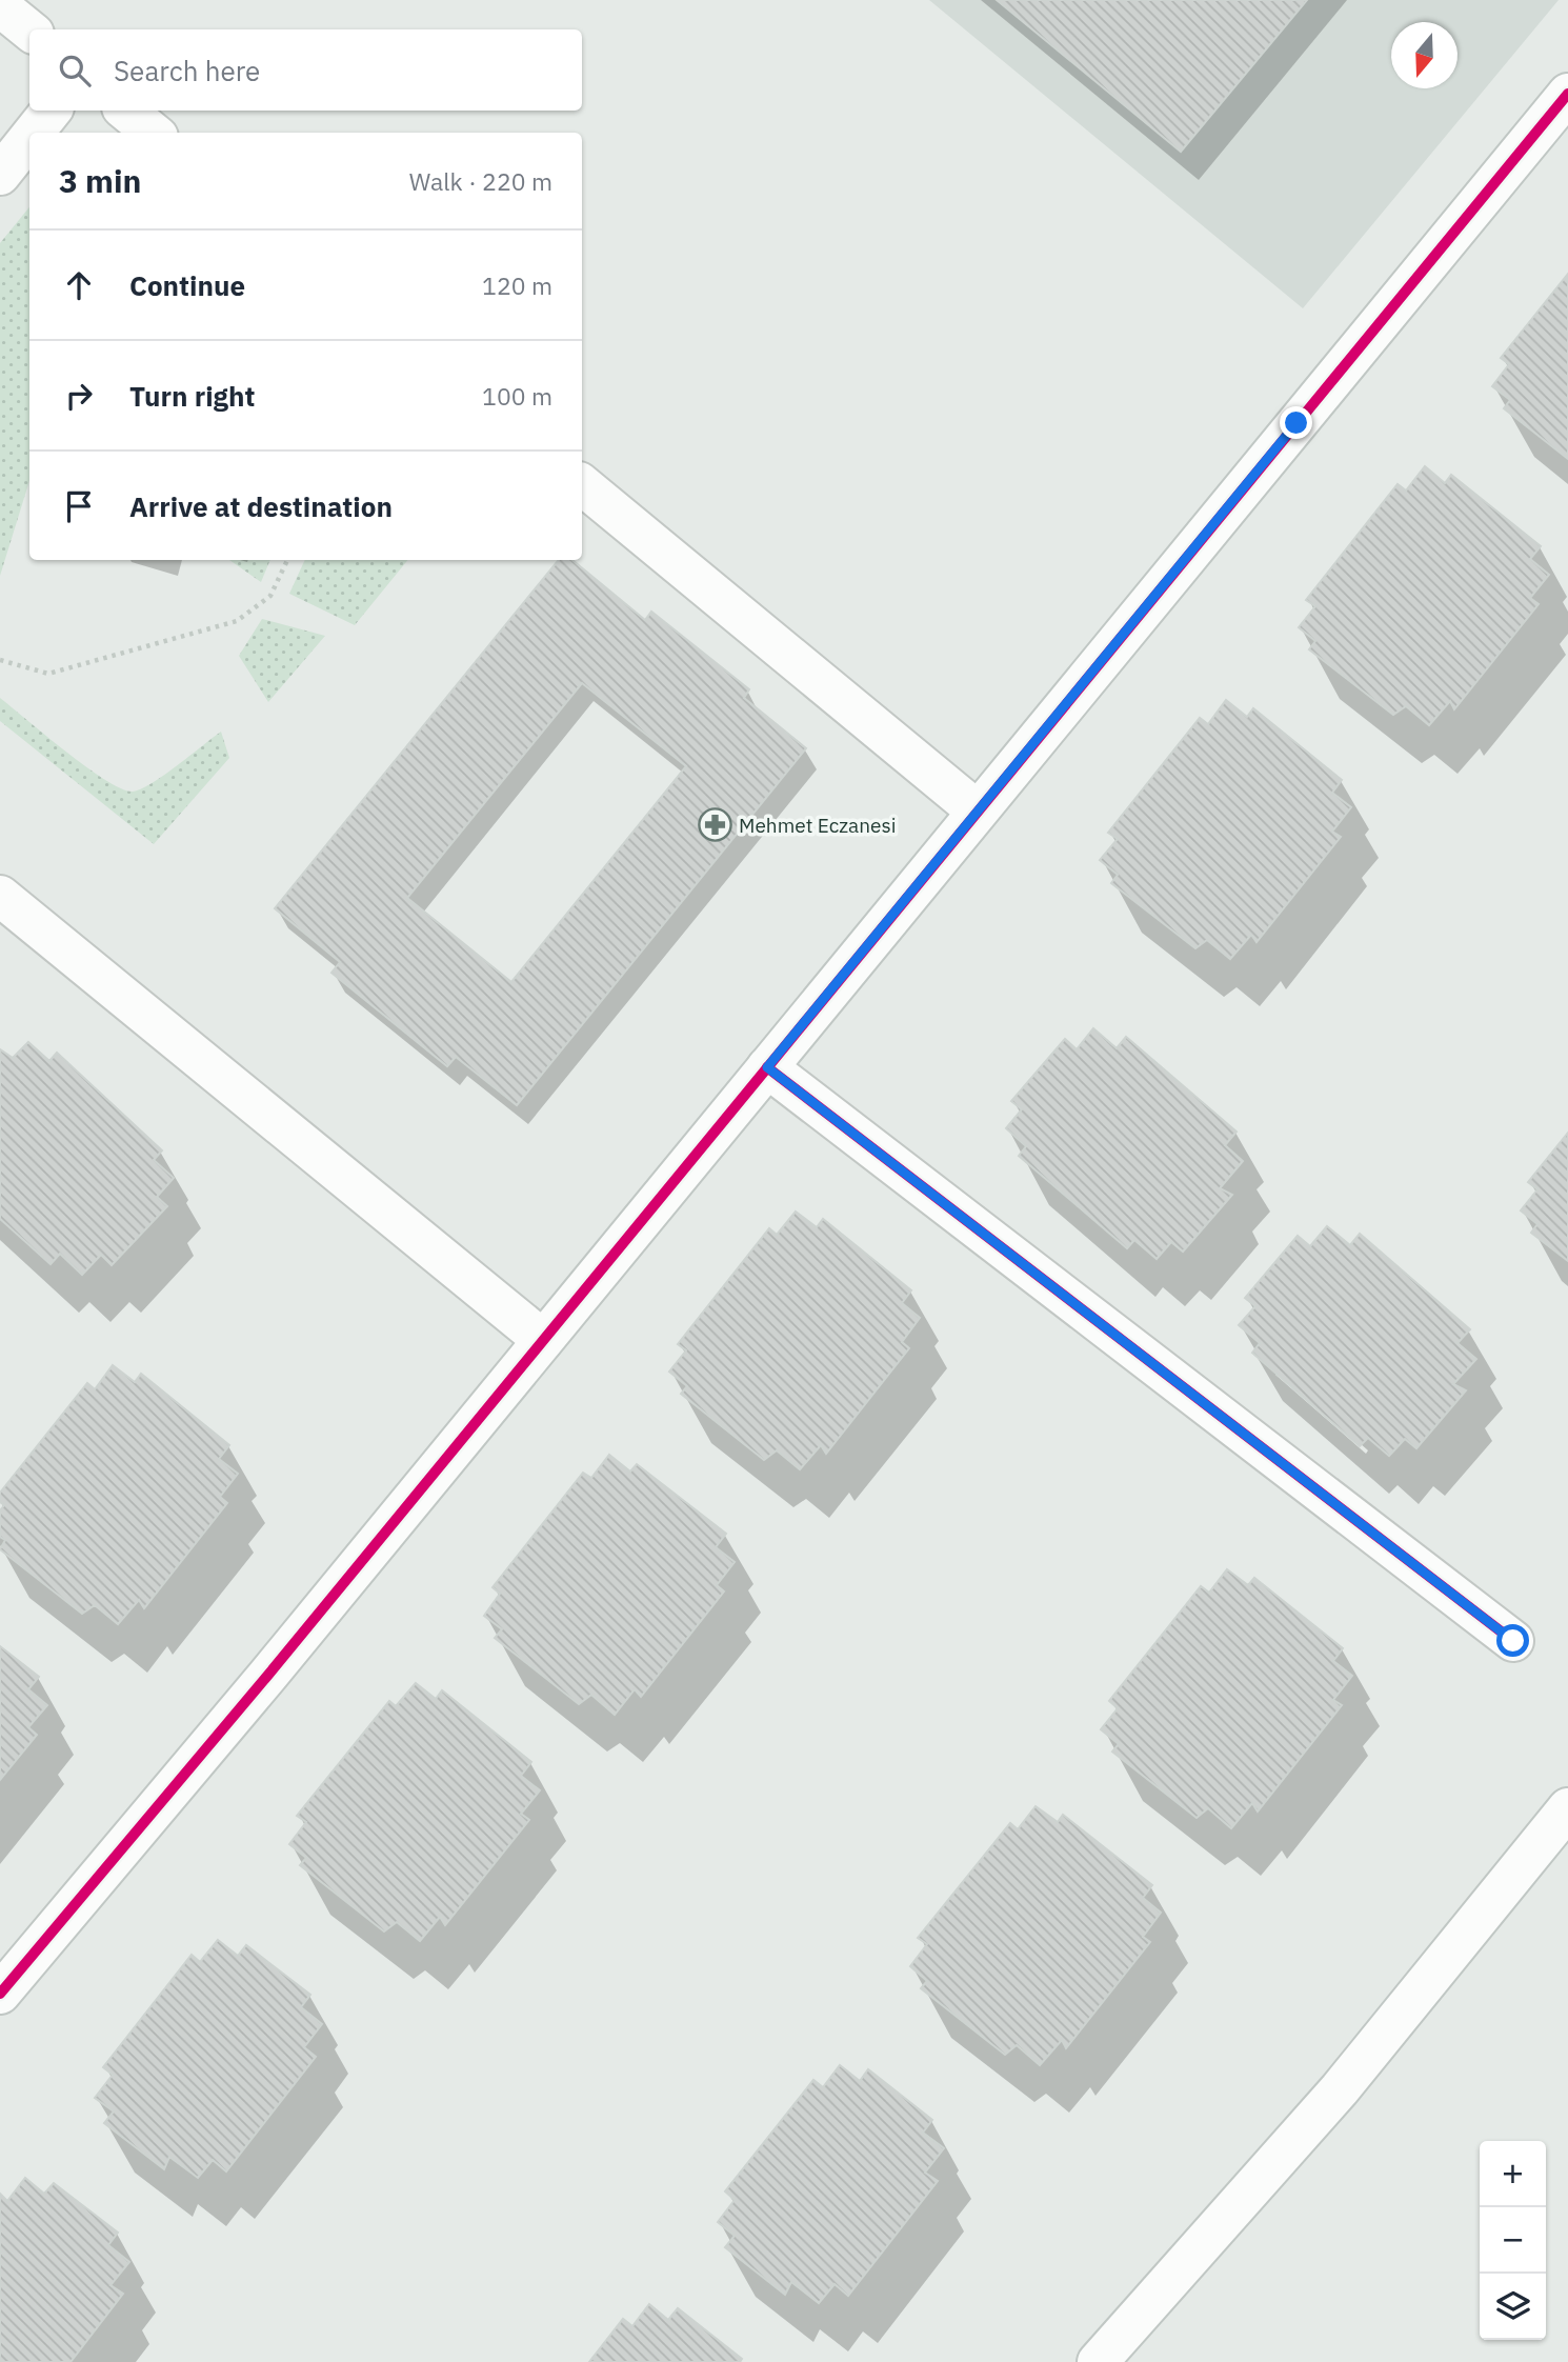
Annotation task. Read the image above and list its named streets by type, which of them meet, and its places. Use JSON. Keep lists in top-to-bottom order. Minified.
{"places":{"pharmacy":["Mehmet Eczanesi"]},"north":"bottom","page":{"search":"Search here","heading":["3 min","Walk · 220 m"],"list":[["Continue","120 m"],["Turn right","100 m"],"Arrive at destination"],"map_buttons":["+","−"]}}
